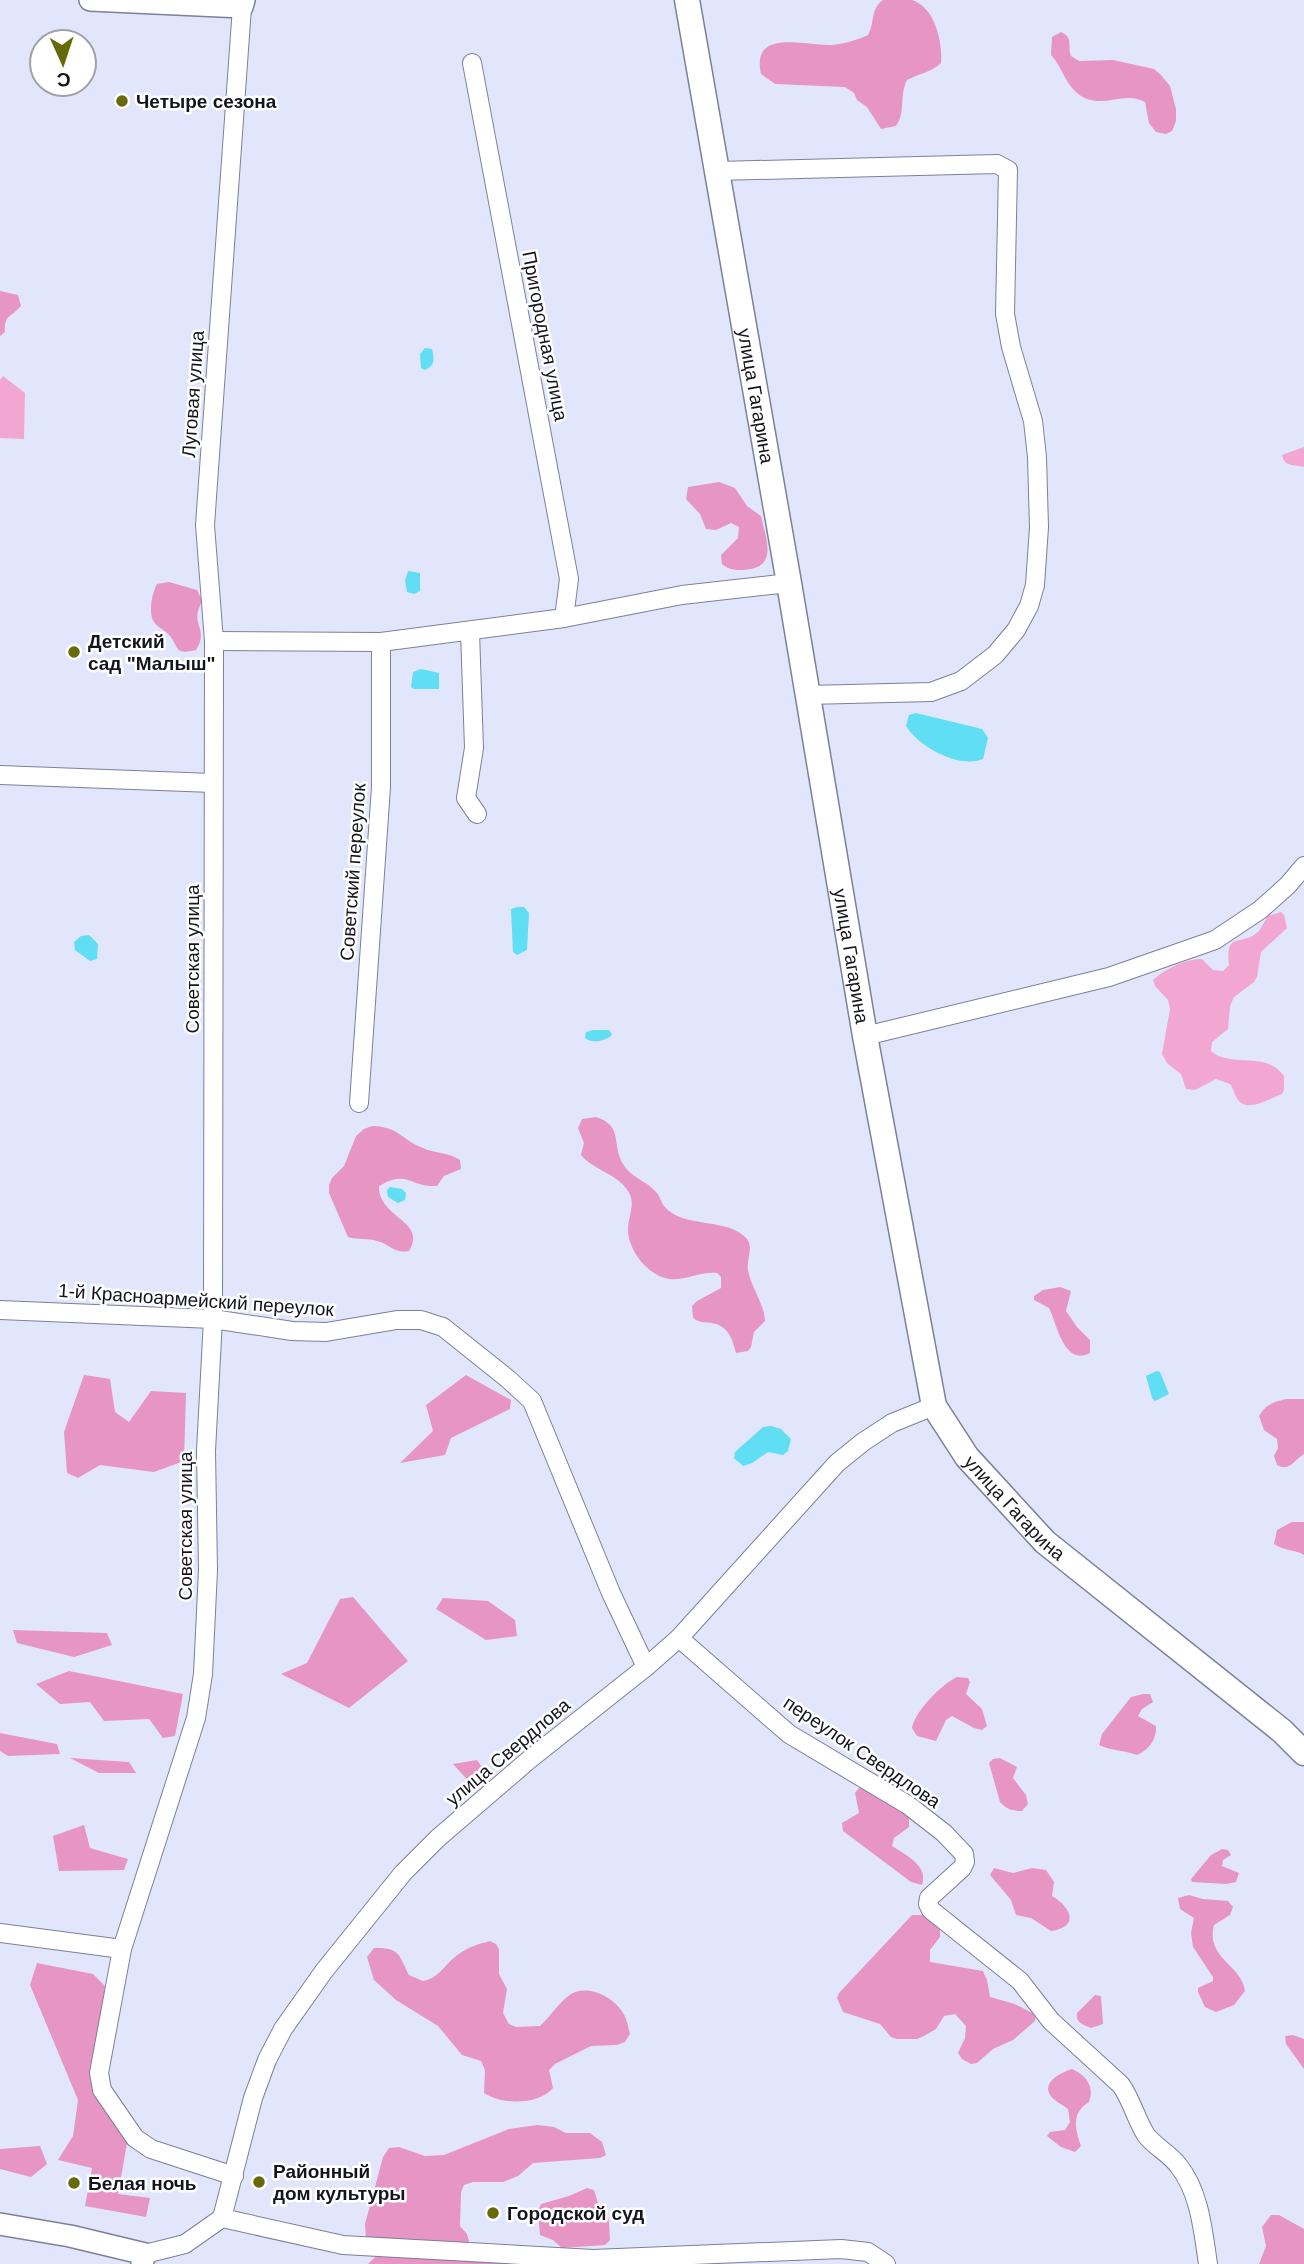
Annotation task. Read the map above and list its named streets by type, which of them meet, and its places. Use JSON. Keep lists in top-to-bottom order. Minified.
{"streets":{"main road":["улица Гагарина"],"street":["Пригородная улица","Луговая улица","Советский переулок","Советская улица","1-й Красноармейский переулок","улица Свердлова","переулок Свердлова"]},"crossings":[["Луговая улица","Советская улица"],["улица Гагарина","улица Свердлова"],["Советская улица","1-й Красноармейский переулок"],["Советская улица","улица Свердлова"],["1-й Красноармейский переулок","улица Свердлова"],["улица Свердлова","переулок Свердлова"]],"places":["Четыре сезона","Детский сад \"Малыш\"","Районный дом культуры","Белая ночь","Городской суд"],"north":"bottom"}
